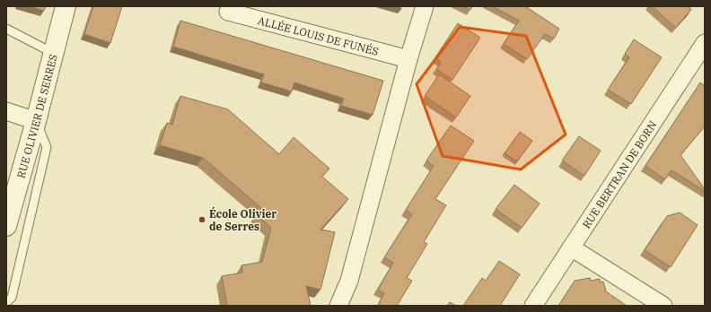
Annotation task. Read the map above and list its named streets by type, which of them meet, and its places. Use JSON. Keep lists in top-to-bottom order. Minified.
{"streets":{"street":["ALLÉE LOUIS DE FUNÉS","RUE OLIVIER DE SERRES","RUE BERTRAN DE BORN"]},"places":["École Olivier de Serres"]}
